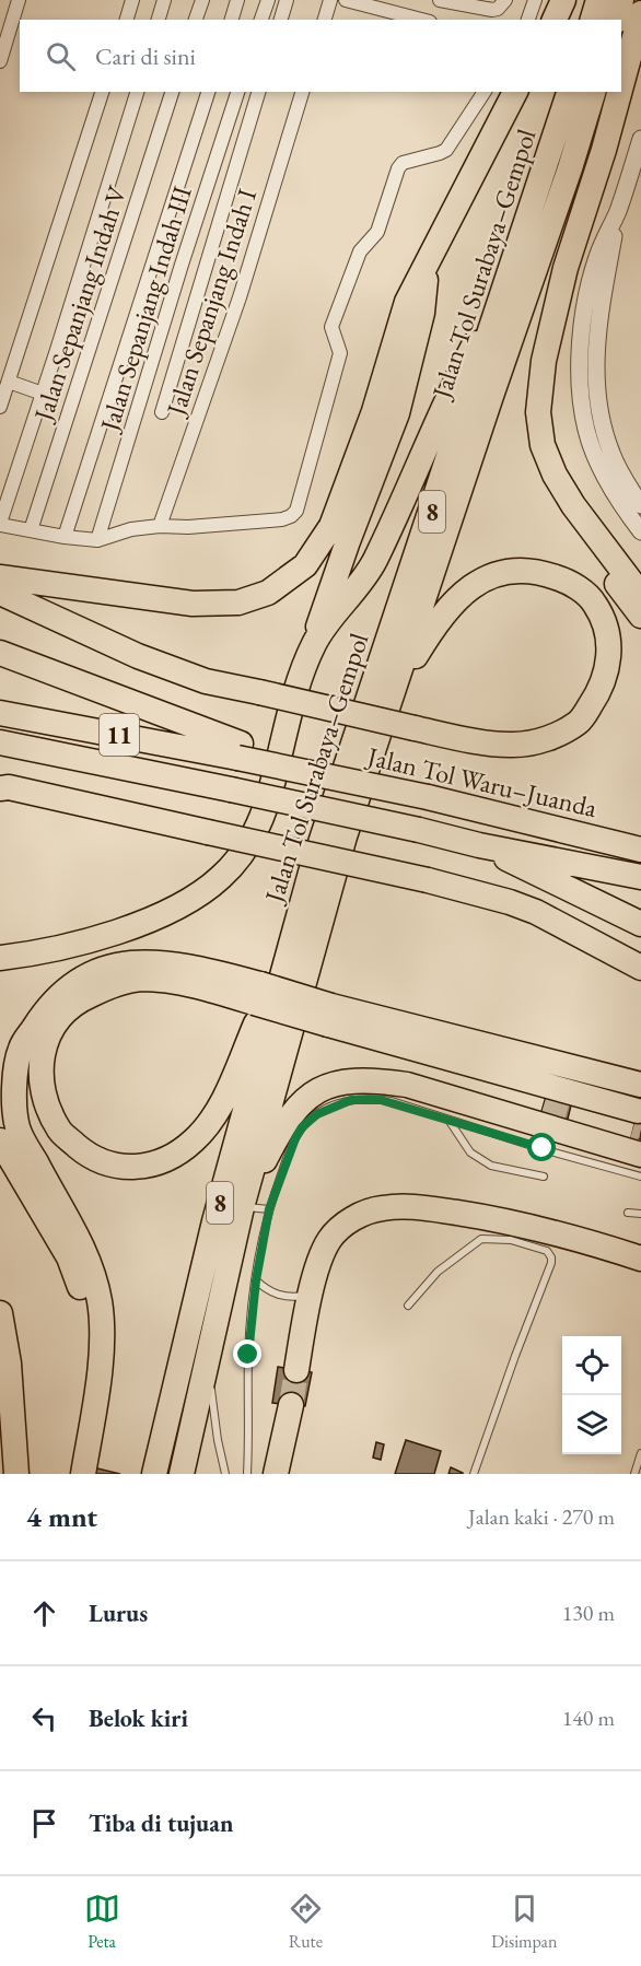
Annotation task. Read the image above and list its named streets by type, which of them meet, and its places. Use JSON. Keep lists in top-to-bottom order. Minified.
{"streets":{"highway":["Jalan Tol Surabaya–Gempol","8","11","Jalan Tol Waru–Juanda"],"street":["Jalan Sepanjang Indah I","Jalan Sepanjang Indah V","Jalan Sepanjang Indah III"]},"page":{"search":"Cari di sini","heading":["4 mnt","Jalan kaki · 270 m"],"list":[["Lurus","130 m"],["Belok kiri","140 m"],"Tiba di tujuan"],"nav":["Peta","Rute","Disimpan"]}}
